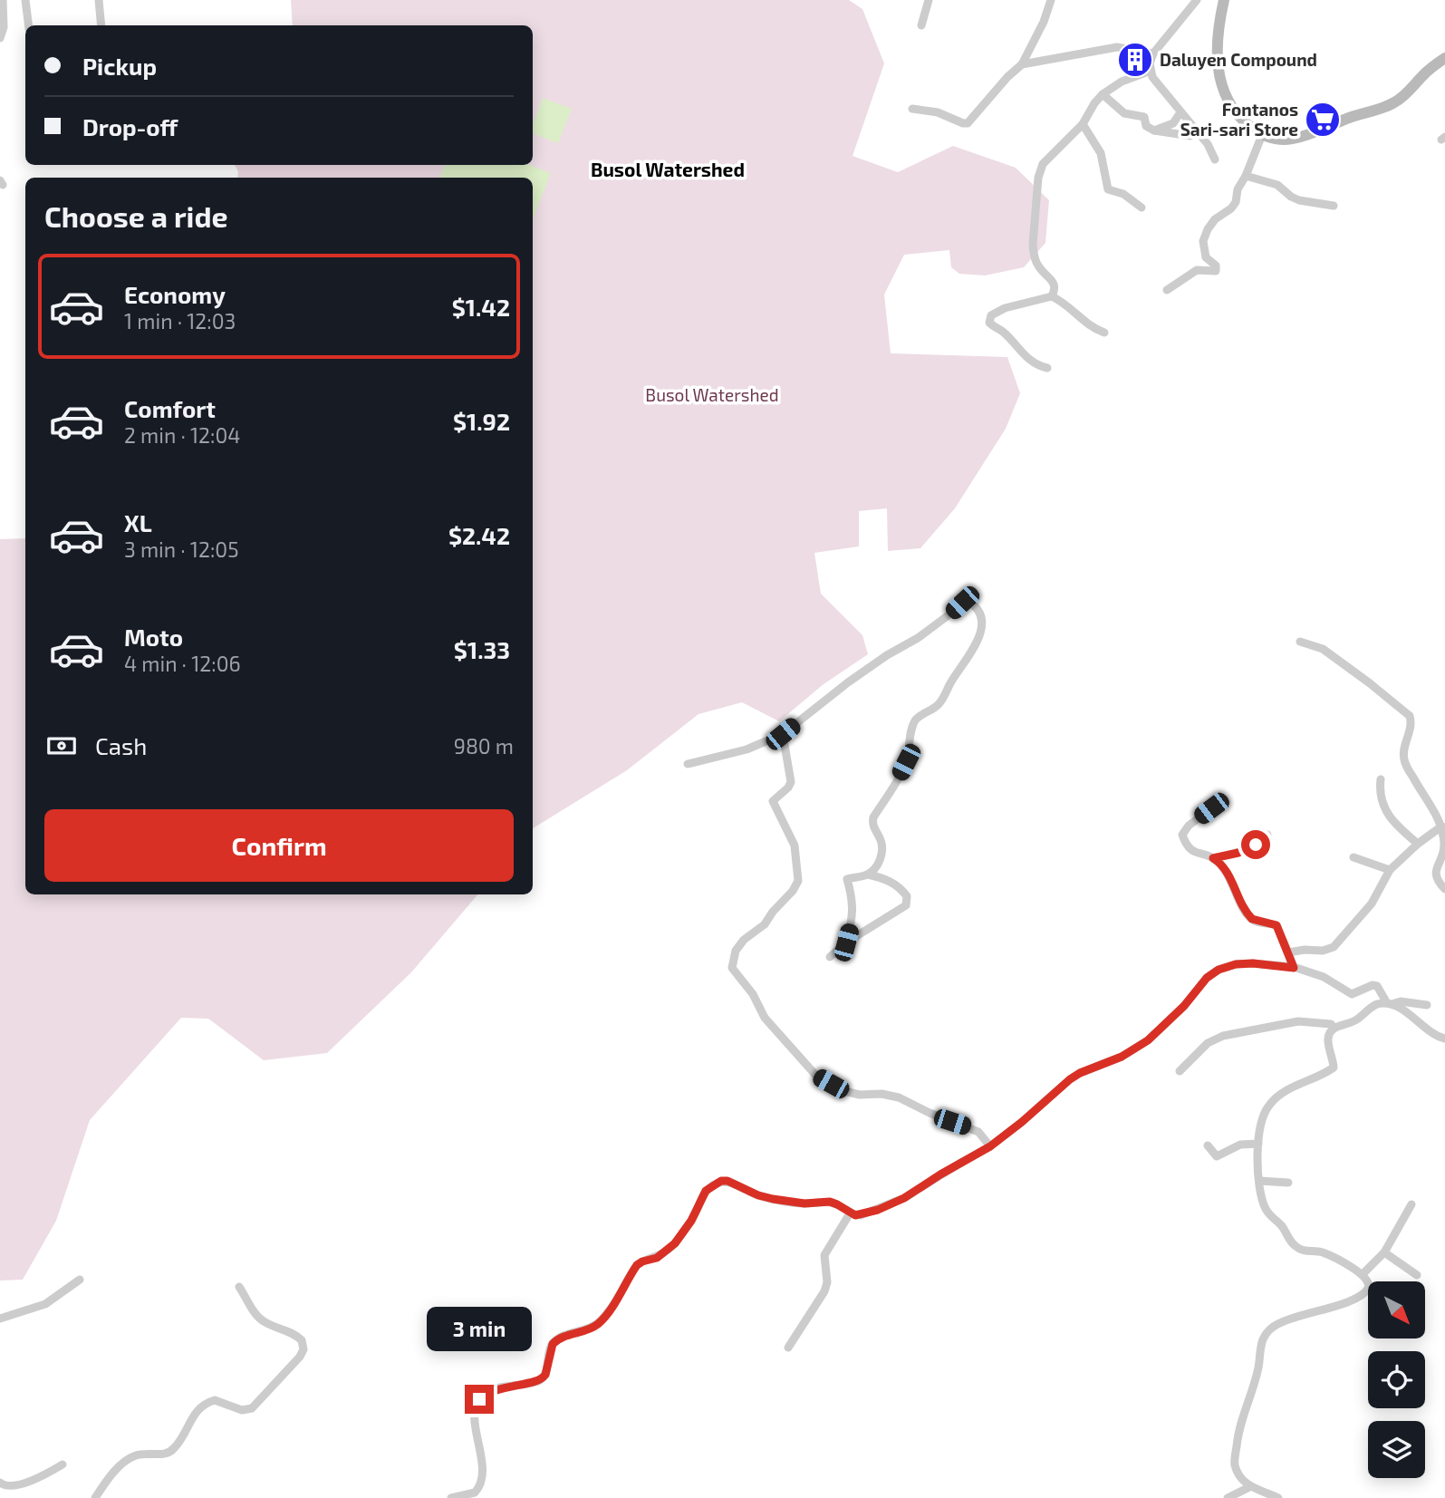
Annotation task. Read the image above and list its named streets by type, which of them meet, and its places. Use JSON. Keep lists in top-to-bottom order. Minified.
{"districts":["Busol Watershed"],"parks":["Busol Watershed"],"places":{"building":["Daluyen Compound"],"supermarket":["Fontanos Sari-sari Store"]},"north":"bottom right","page":{"banner":["Pickup","Drop-off"],"heading":"Choose a ride","list":[{"name":"Economy","note":"1 min · 12:03","value":"$1.42"},{"name":"Comfort","note":"2 min · 12:04","value":"$1.92"},{"name":"XL","note":"3 min · 12:05","value":"$2.42"},{"name":"Moto","note":"4 min · 12:06","value":"$1.33"}],"pay":["Cash","980 m"],"buttons":"Confirm","bubble":"3 min"}}
